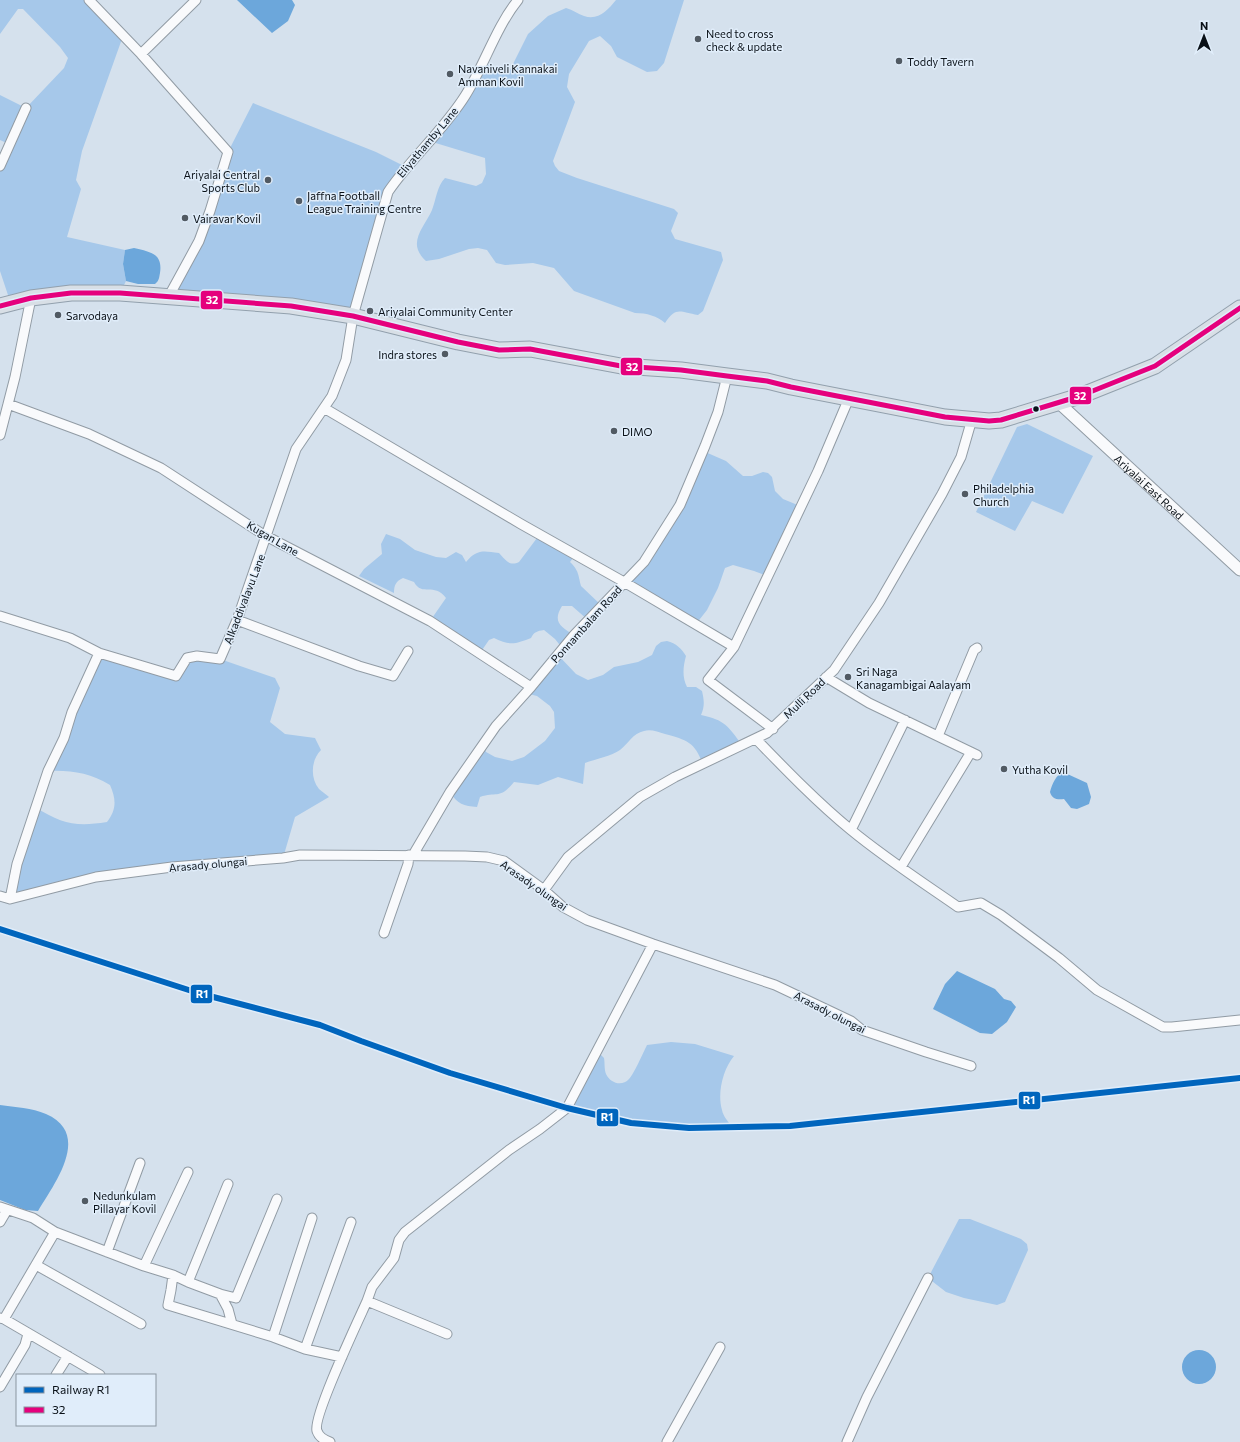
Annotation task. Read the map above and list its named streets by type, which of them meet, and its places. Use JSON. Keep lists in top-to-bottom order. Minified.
{"streets":{"street":["Eliyathamby Lane","Ariyalai East Road","Kugan Lane","Alkaddivalavu Lane","Ponnambalam Road","Mulli Road","Arasady olungai"]},"crossings":[["Eliyathamby Lane","Alkaddivalavu Lane"],["Kugan Lane","Alkaddivalavu Lane"],["Kugan Lane","Ponnambalam Road"],["Ponnambalam Road","Arasady olungai"],["Mulli Road","Arasady olungai"]],"places":["Need to cross check & update","Toddy Tavern","Navaniveli Kannakai Amman Kovil","Ariyalai Central Sports Club","Jaffna Football League Training Centre","Vairavar Kovil","Ariyalai Community Center","Sarvodaya","Indra stores","DIMO","Philadelphia Church","Sri Naga Kanagambigai Aalayam","Yutha Kovil","Nedunkulam Pillayar Kovil"],"lines":["transit line 32","rail line R1"],"legend":["Railway R1","32"],"north":"top"}
